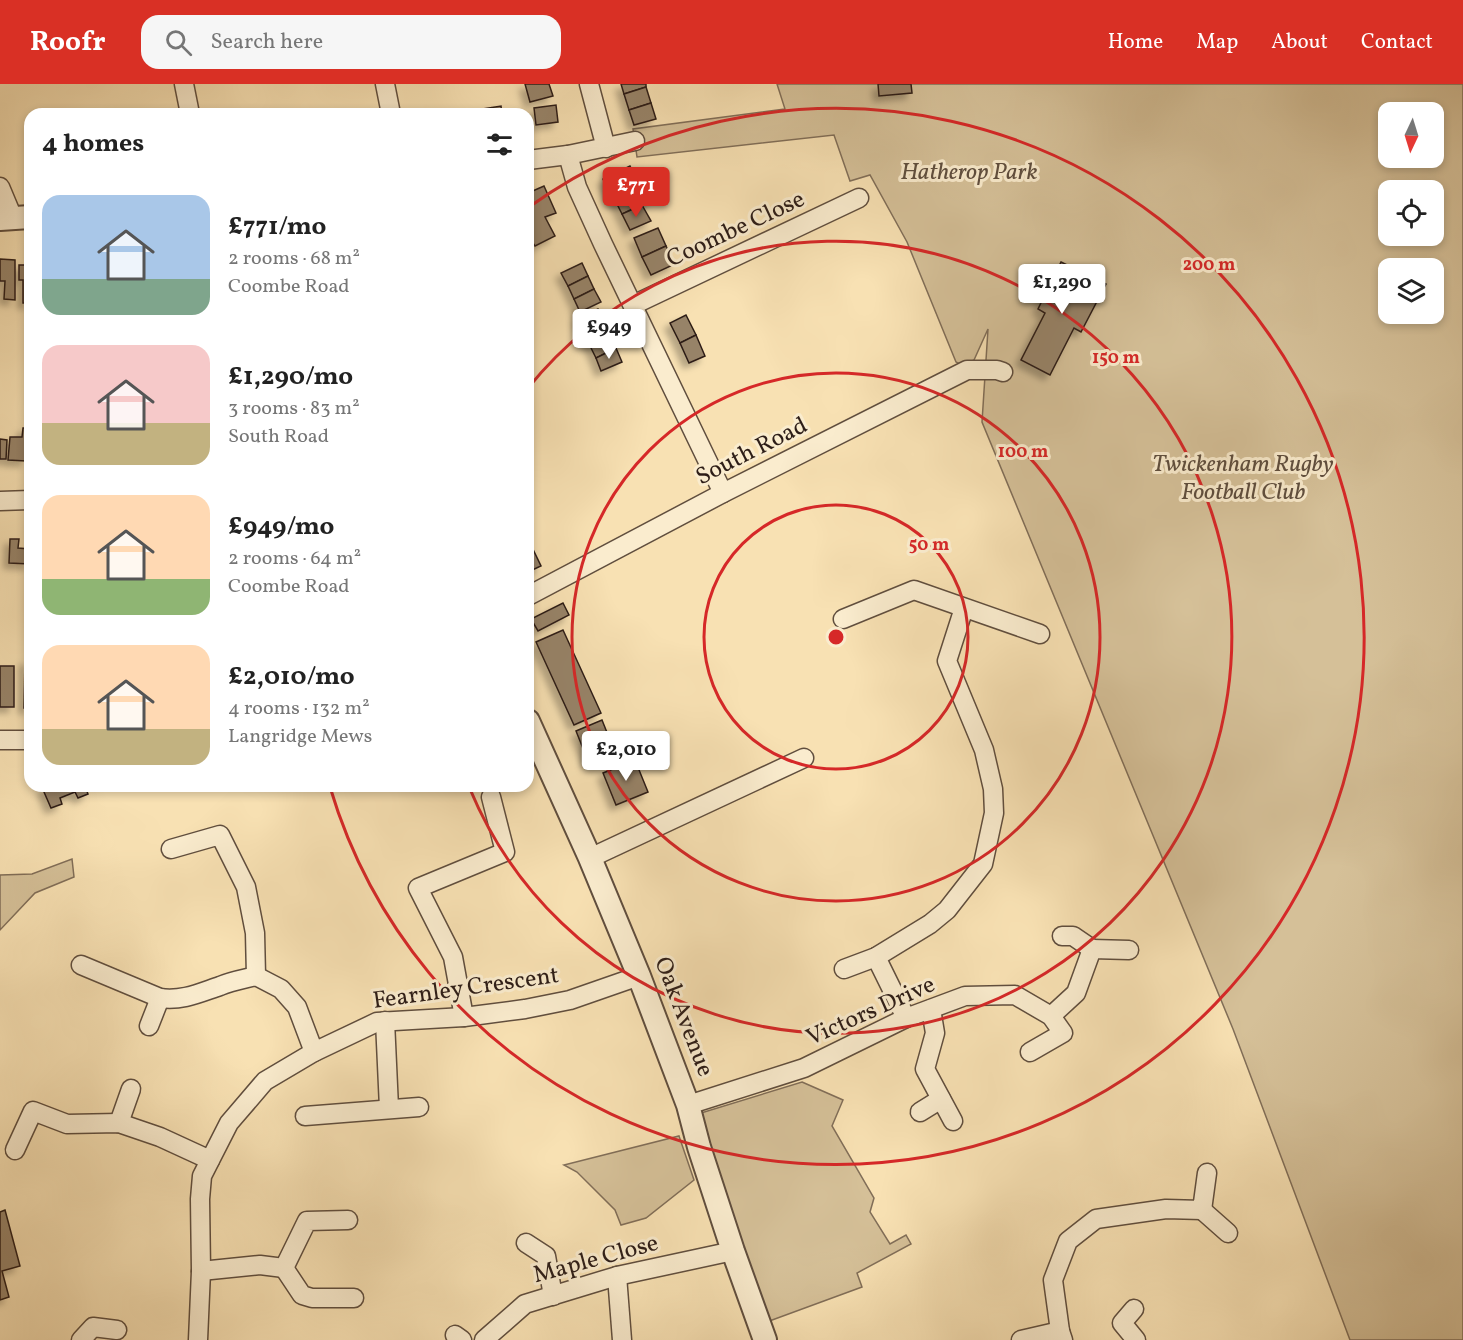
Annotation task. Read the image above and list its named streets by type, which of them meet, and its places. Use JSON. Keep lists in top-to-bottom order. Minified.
{"streets":{"street":["Coombe Close","South Road","Fearnley Crescent","Victors Drive","Oak Avenue","Maple Close"]},"crossings":[["Fearnley Crescent","Oak Avenue"],["Victors Drive","Oak Avenue"],["Oak Avenue","Maple Close"]],"parks":["Hatherop Park","Twickenham Rugby Football Club"],"north":"bottom","page":{"header":"Roofr","search":"Search here","nav":["Home","Map","About","Contact"],"heading":"4 homes","price":["£771","£1,290","£949","£2,010"],"list":[{"name":"£771/mo","note":"2 rooms · 68 m² · Coombe Road"},{"name":"£1,290/mo","note":"3 rooms · 83 m² · South Road"},{"name":"£949/mo","note":"2 rooms · 64 m² · Coombe Road"},{"name":"£2,010/mo","note":"4 rooms · 132 m² · Langridge Mews"}]},"rings":["200 m","150 m","100 m","50 m"]}
